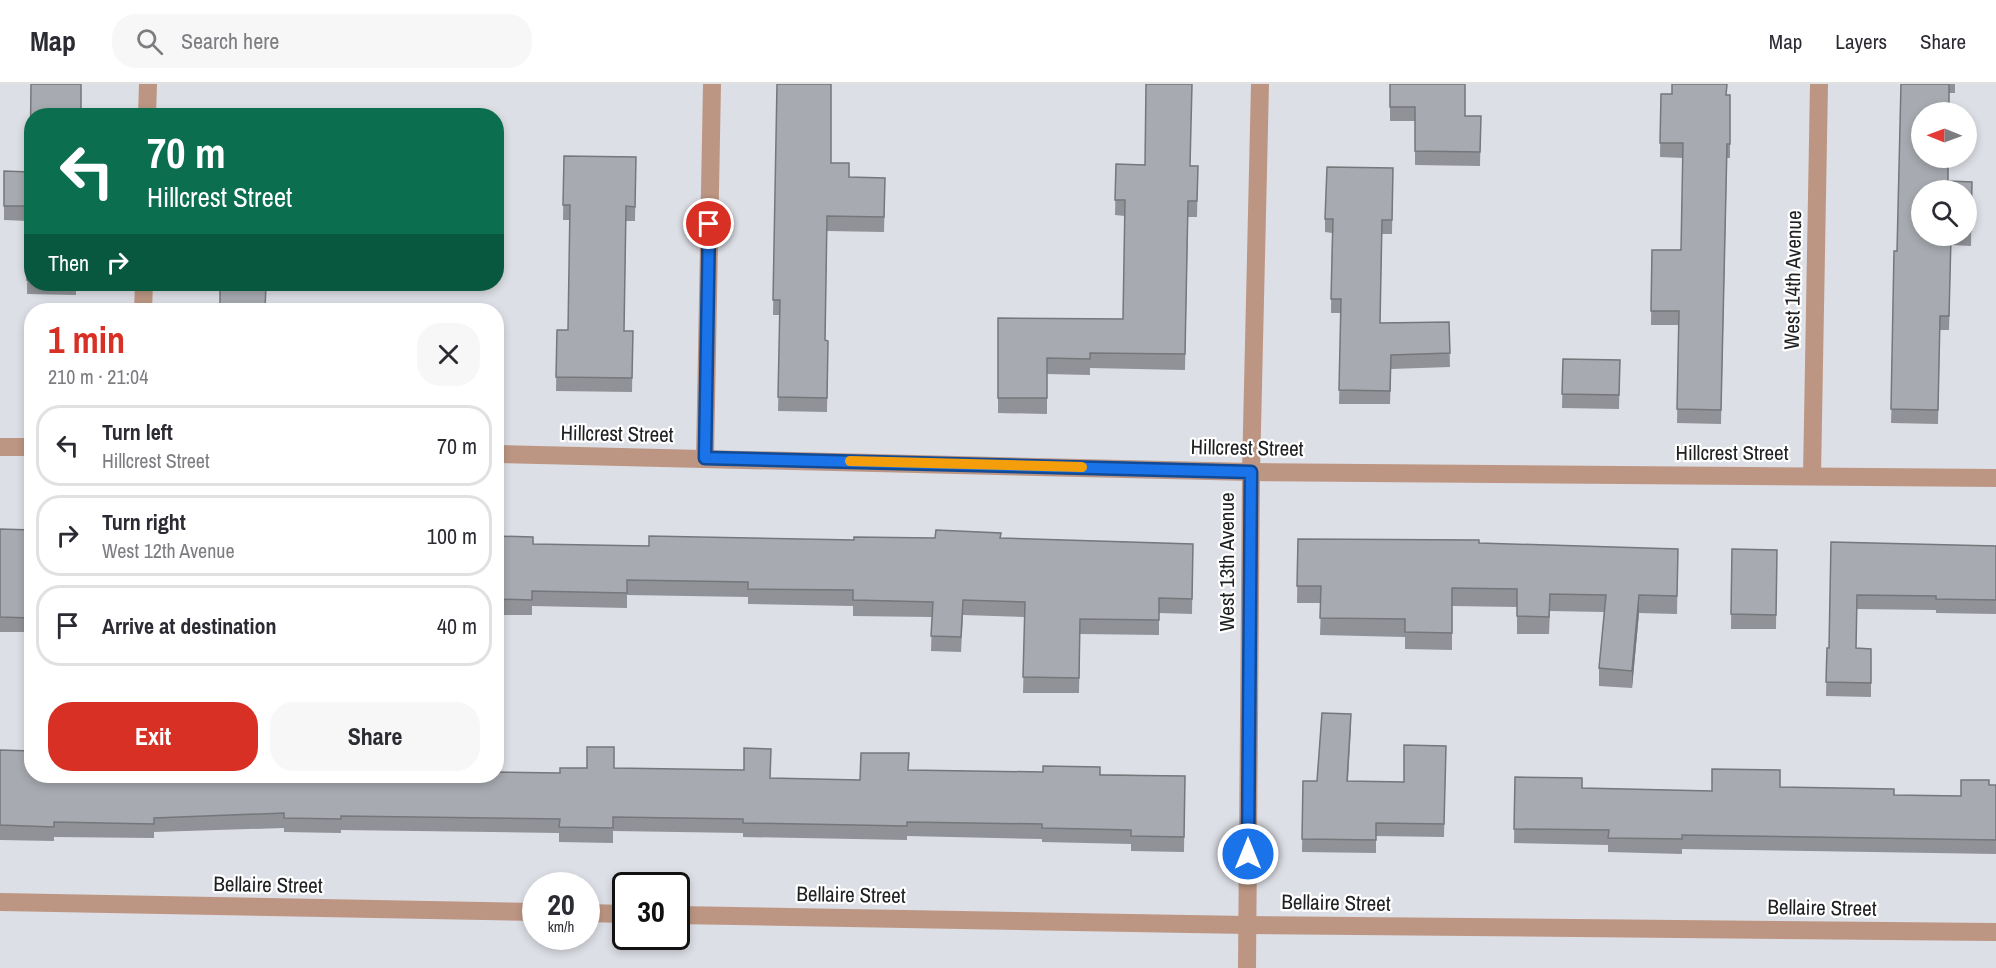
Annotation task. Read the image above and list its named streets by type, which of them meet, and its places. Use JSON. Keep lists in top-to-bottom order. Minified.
{"streets":{"street":["West 14th Avenue","Hillcrest Street","West 13th Avenue","Bellaire Street"]},"crossings":[["West 14th Avenue","Hillcrest Street"],["Hillcrest Street","West 13th Avenue"],["West 13th Avenue","Bellaire Street"]],"north":"left","page":{"header":"Map","search":"Search here","nav":["Map","Layers","Share"],"turn":["70 m","Hillcrest Street"],"then":"Then","heading":["1 min","210 m · 21:04"],"list":[{"name":"Turn left","note":"Hillcrest Street","value":"70 m"},{"name":"Turn right","note":"West 12th Avenue","value":"100 m"},{"name":"Arrive at destination","value":"40 m"}],"buttons":["Exit","Share"],"speed":"20 km/h","limit":"30"}}
